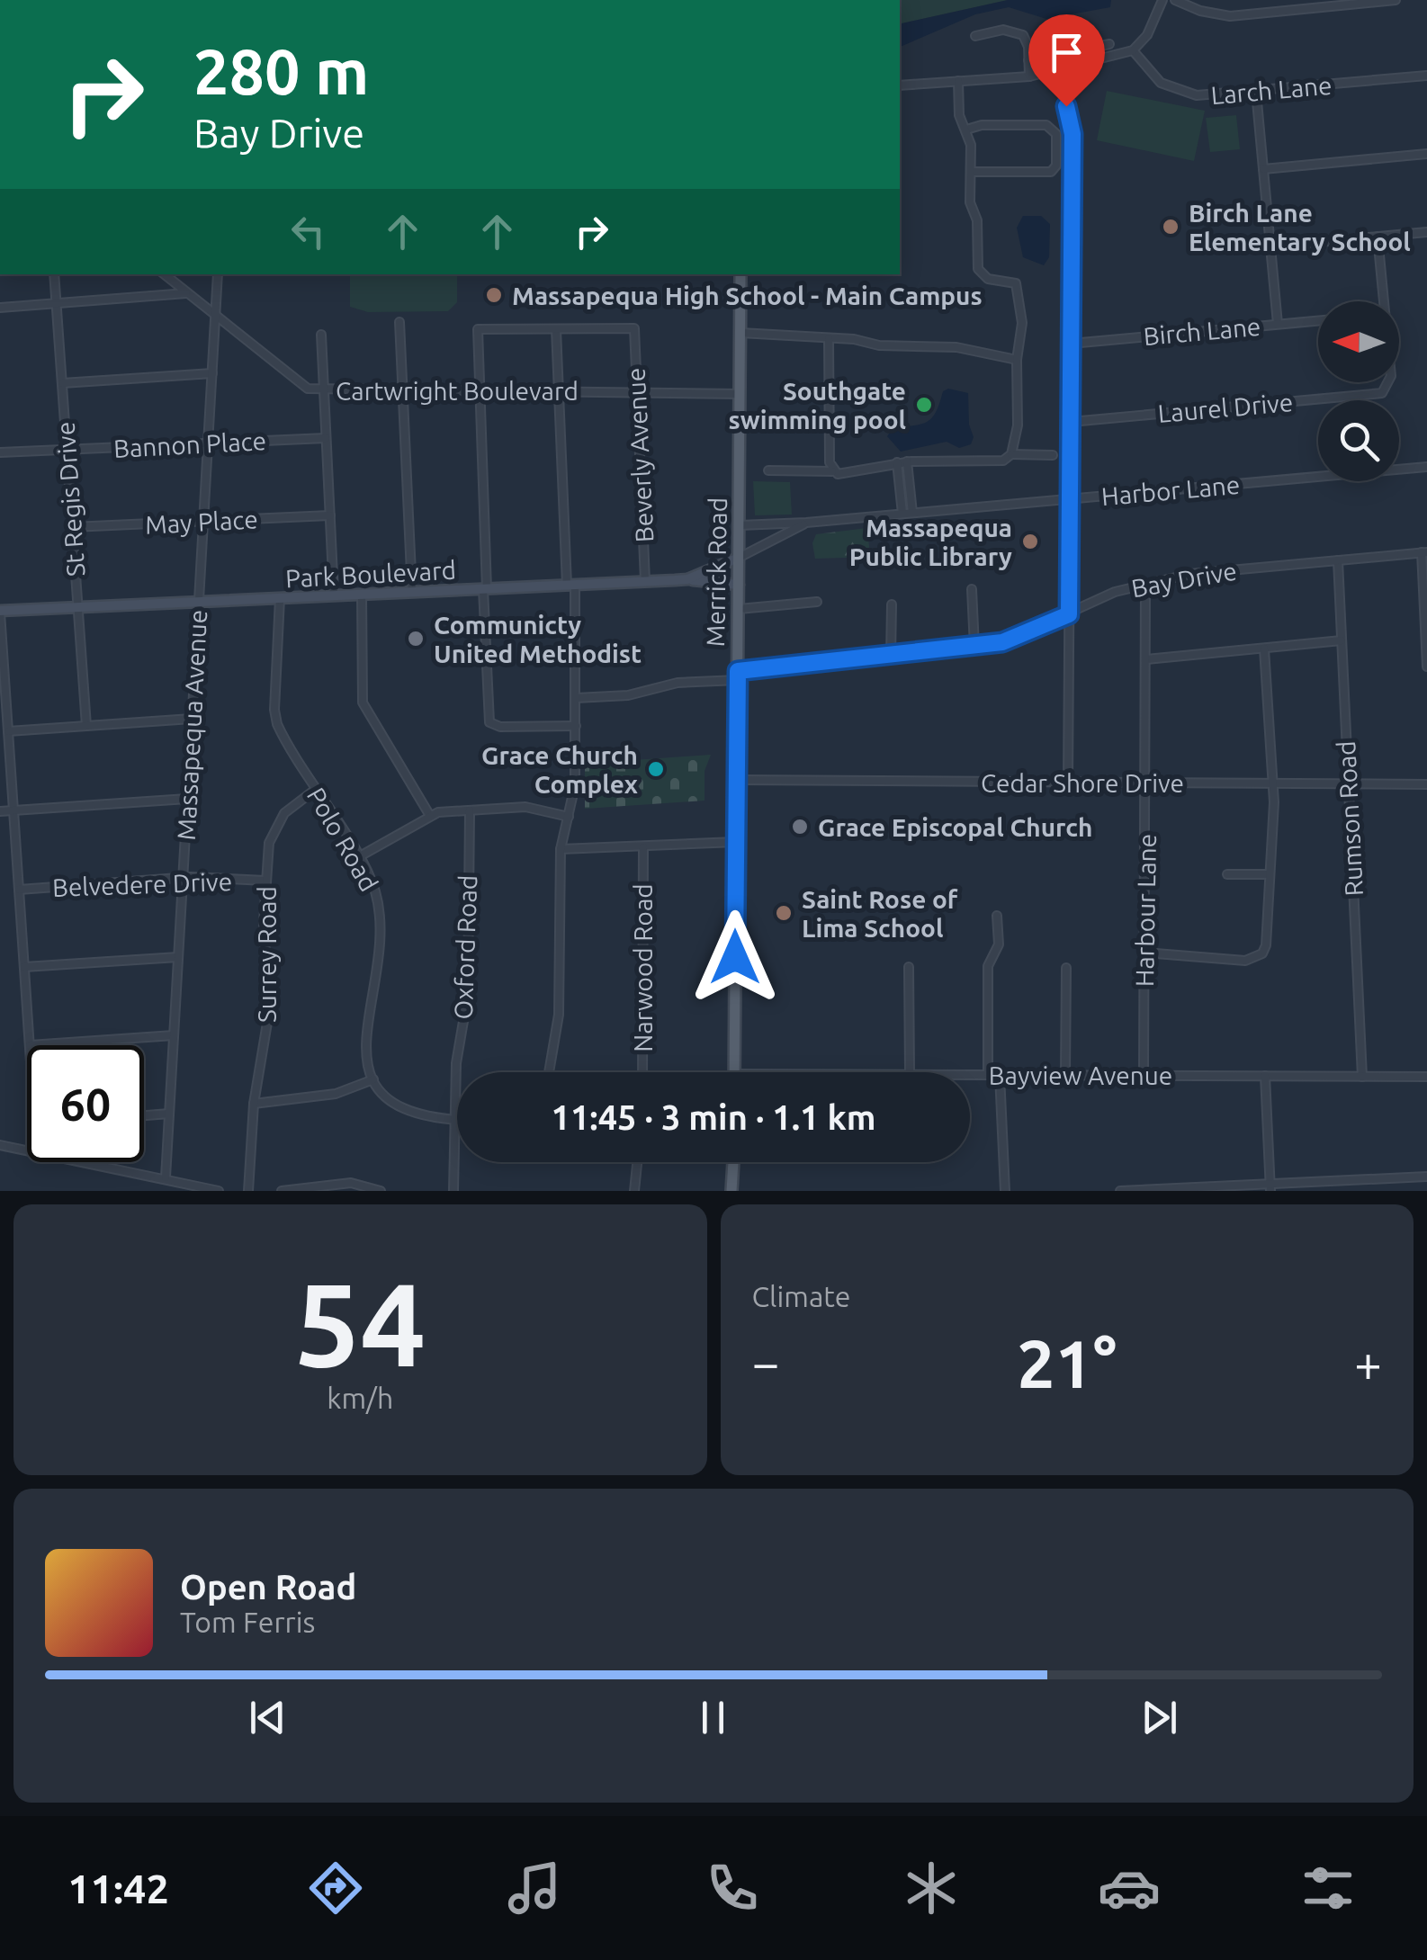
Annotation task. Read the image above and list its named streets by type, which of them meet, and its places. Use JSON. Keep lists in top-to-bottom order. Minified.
{"streets":{"main road":["Merrick Road","Park Boulevard"],"street":["Larch Lane","Birch Lane","Cartwright Boulevard","Laurel Drive","Bannon Place","Beverly Avenue","Harbor Lane","St Regis Drive","May Place","Bay Drive","Massapequa Avenue","Cedar Shore Drive","Rumson Road","Polo Road","Belvedere Drive","Harbour Lane","Oxford Road","Surrey Road","Narwood Road","Bayview Avenue"]},"crossings":[["Cartwright Boulevard","Beverly Avenue"],["Cartwright Boulevard","Merrick Road"],["Cartwright Boulevard","Massapequa Avenue"],["Bannon Place","St Regis Drive"],["Bannon Place","Massapequa Avenue"],["Beverly Avenue","Park Boulevard"],["Harbor Lane","Merrick Road"],["Harbor Lane","Park Boulevard"],["St Regis Drive","May Place"],["St Regis Drive","Park Boulevard"],["May Place","Massapequa Avenue"],["Merrick Road","Park Boulevard"],["Merrick Road","Bay Drive"],["Merrick Road","Cedar Shore Drive"],["Park Boulevard","Massapequa Avenue"],["Park Boulevard","Polo Road"],["Bay Drive","Rumson Road"],["Bay Drive","Harbour Lane"],["Massapequa Avenue","Belvedere Drive"],["Cedar Shore Drive","Rumson Road"],["Cedar Shore Drive","Harbour Lane"],["Rumson Road","Bayview Avenue"],["Polo Road","Surrey Road"],["Belvedere Drive","Surrey Road"],["Harbour Lane","Bayview Avenue"]],"places":["Birch Lane Elementary School","Massapequa High School - Main Campus","Southgate swimming pool","Massapequa Public Library","Communicty United Methodist","Grace Church Complex","Grace Episcopal Church","Saint Rose of Lima School"],"north":"left","page":{"turn":["280 m","Bay Drive"],"limit":"60","trip":"11:45 · 3 min · 1.1 km","tile":[["54","km/h"],"Climate"],"heat":["−","21°","+"],"song":["Open Road","Tom Ferris"],"tabs":"11:42"}}
